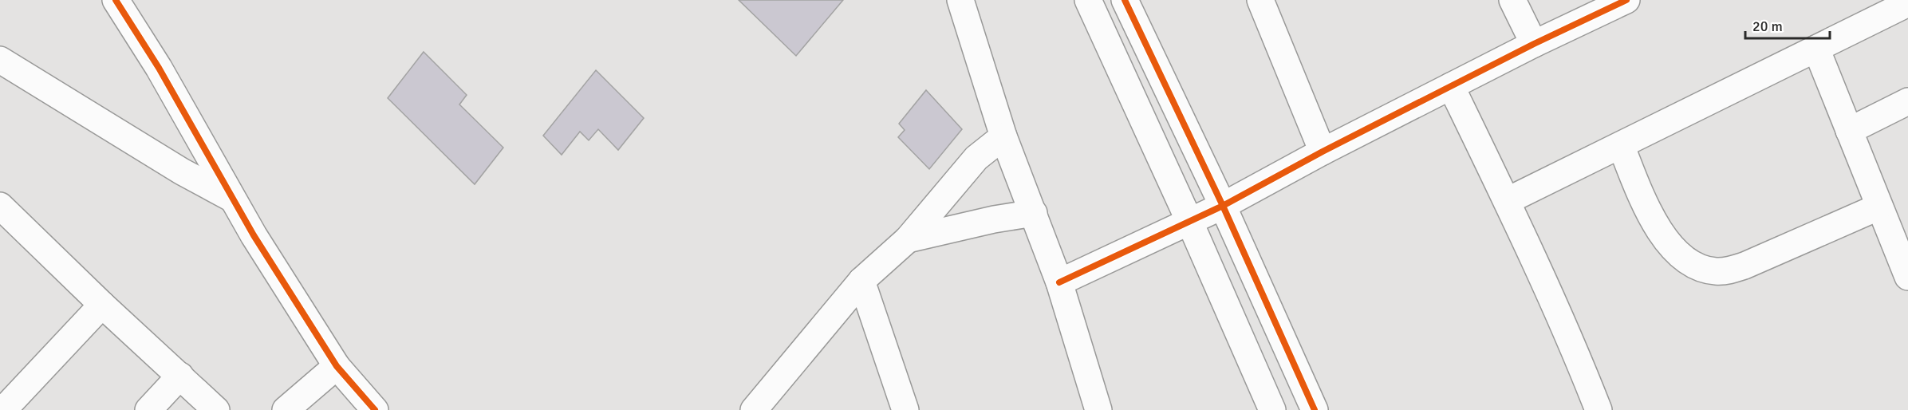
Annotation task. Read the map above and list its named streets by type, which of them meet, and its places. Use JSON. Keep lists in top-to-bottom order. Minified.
{"scale_bar":"20 m"}
